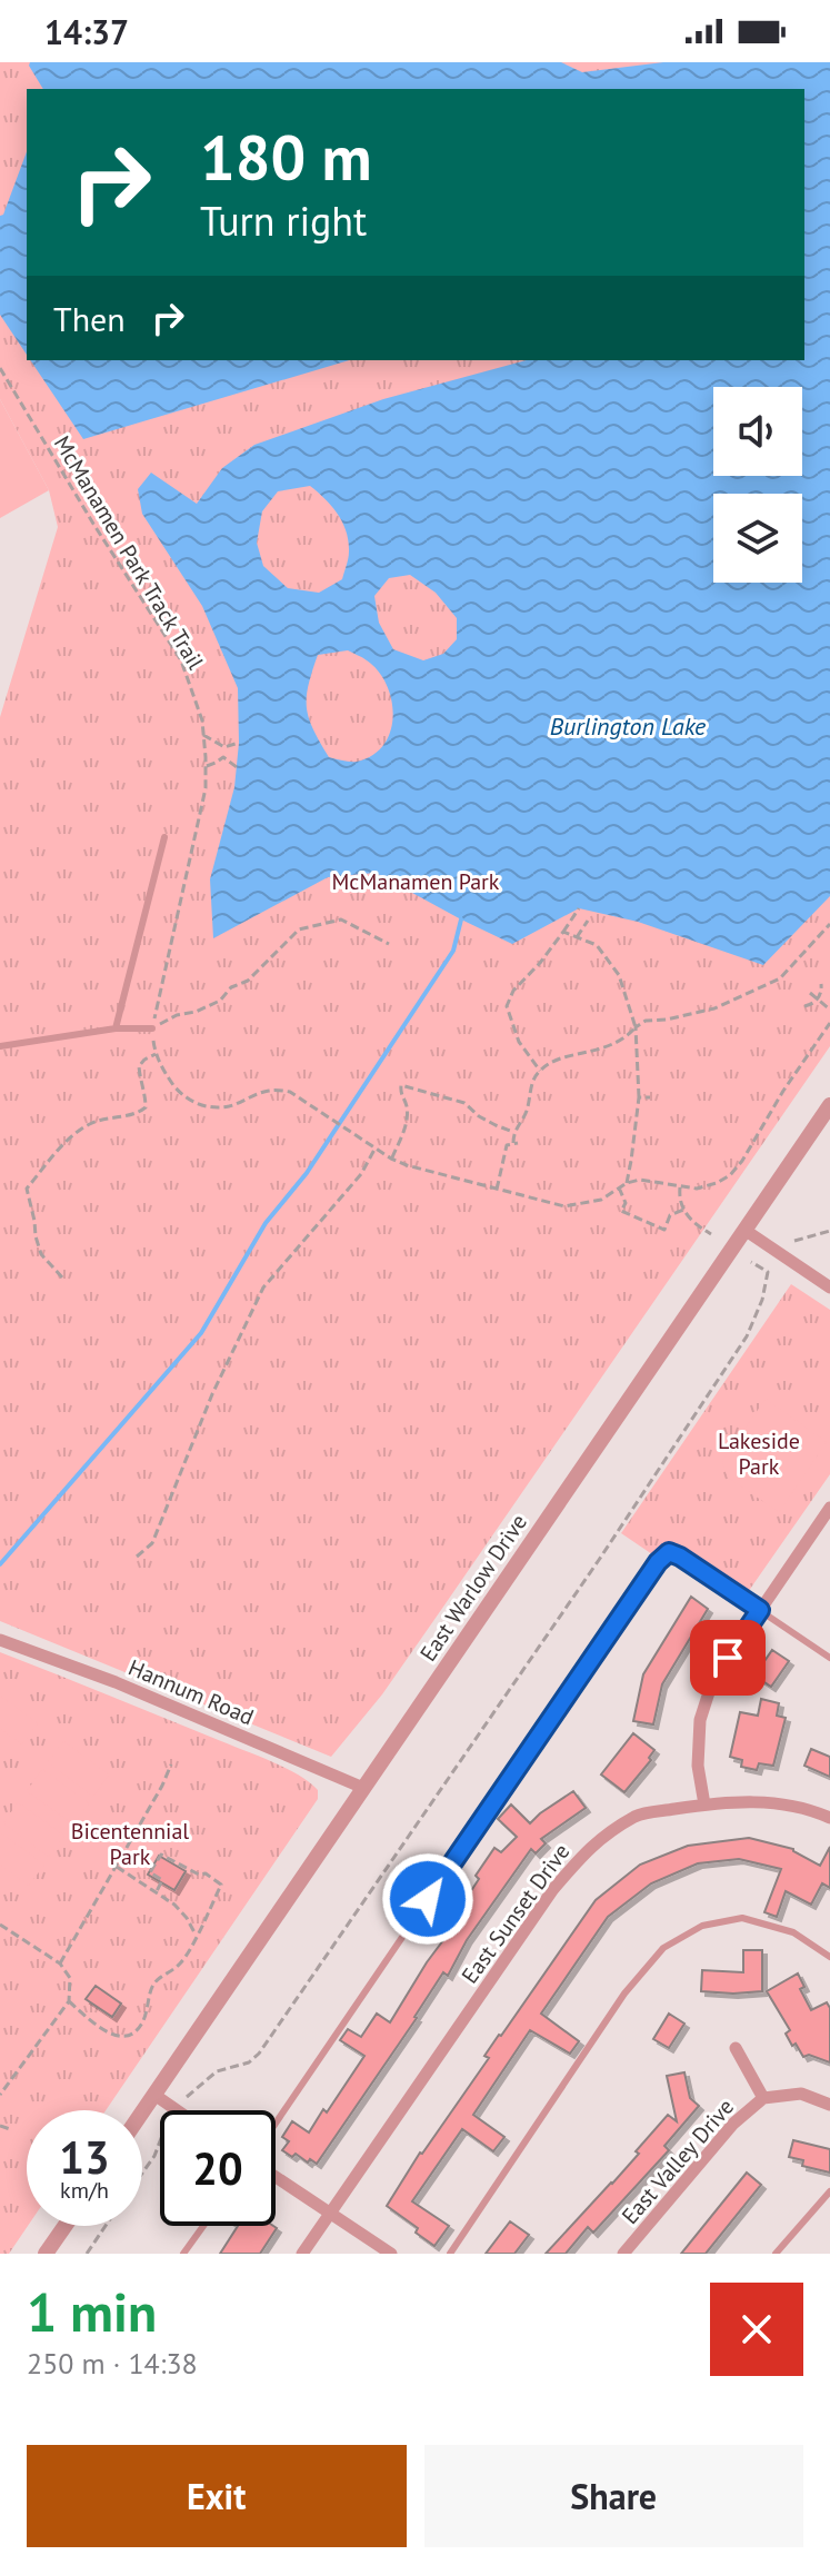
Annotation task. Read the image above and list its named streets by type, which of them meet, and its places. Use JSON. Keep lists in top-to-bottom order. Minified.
{"streets":{"street":["East Warlow Drive","Hannum Road","East Sunset Drive","East Valley Drive"],"path":["McManamen Park Track Trail"]},"crossings":[["East Warlow Drive","Hannum Road"]],"water":["Burlington Lake"],"parks":["McManamen Park","Lakeside Park","Bicentennial Park"],"page":{"status":"14:37","turn":["180 m","Turn right"],"then":"Then","speed":"13 km/h","limit":"20","heading":["1 min","250 m · 14:38"],"buttons":["Exit","Share"]}}
